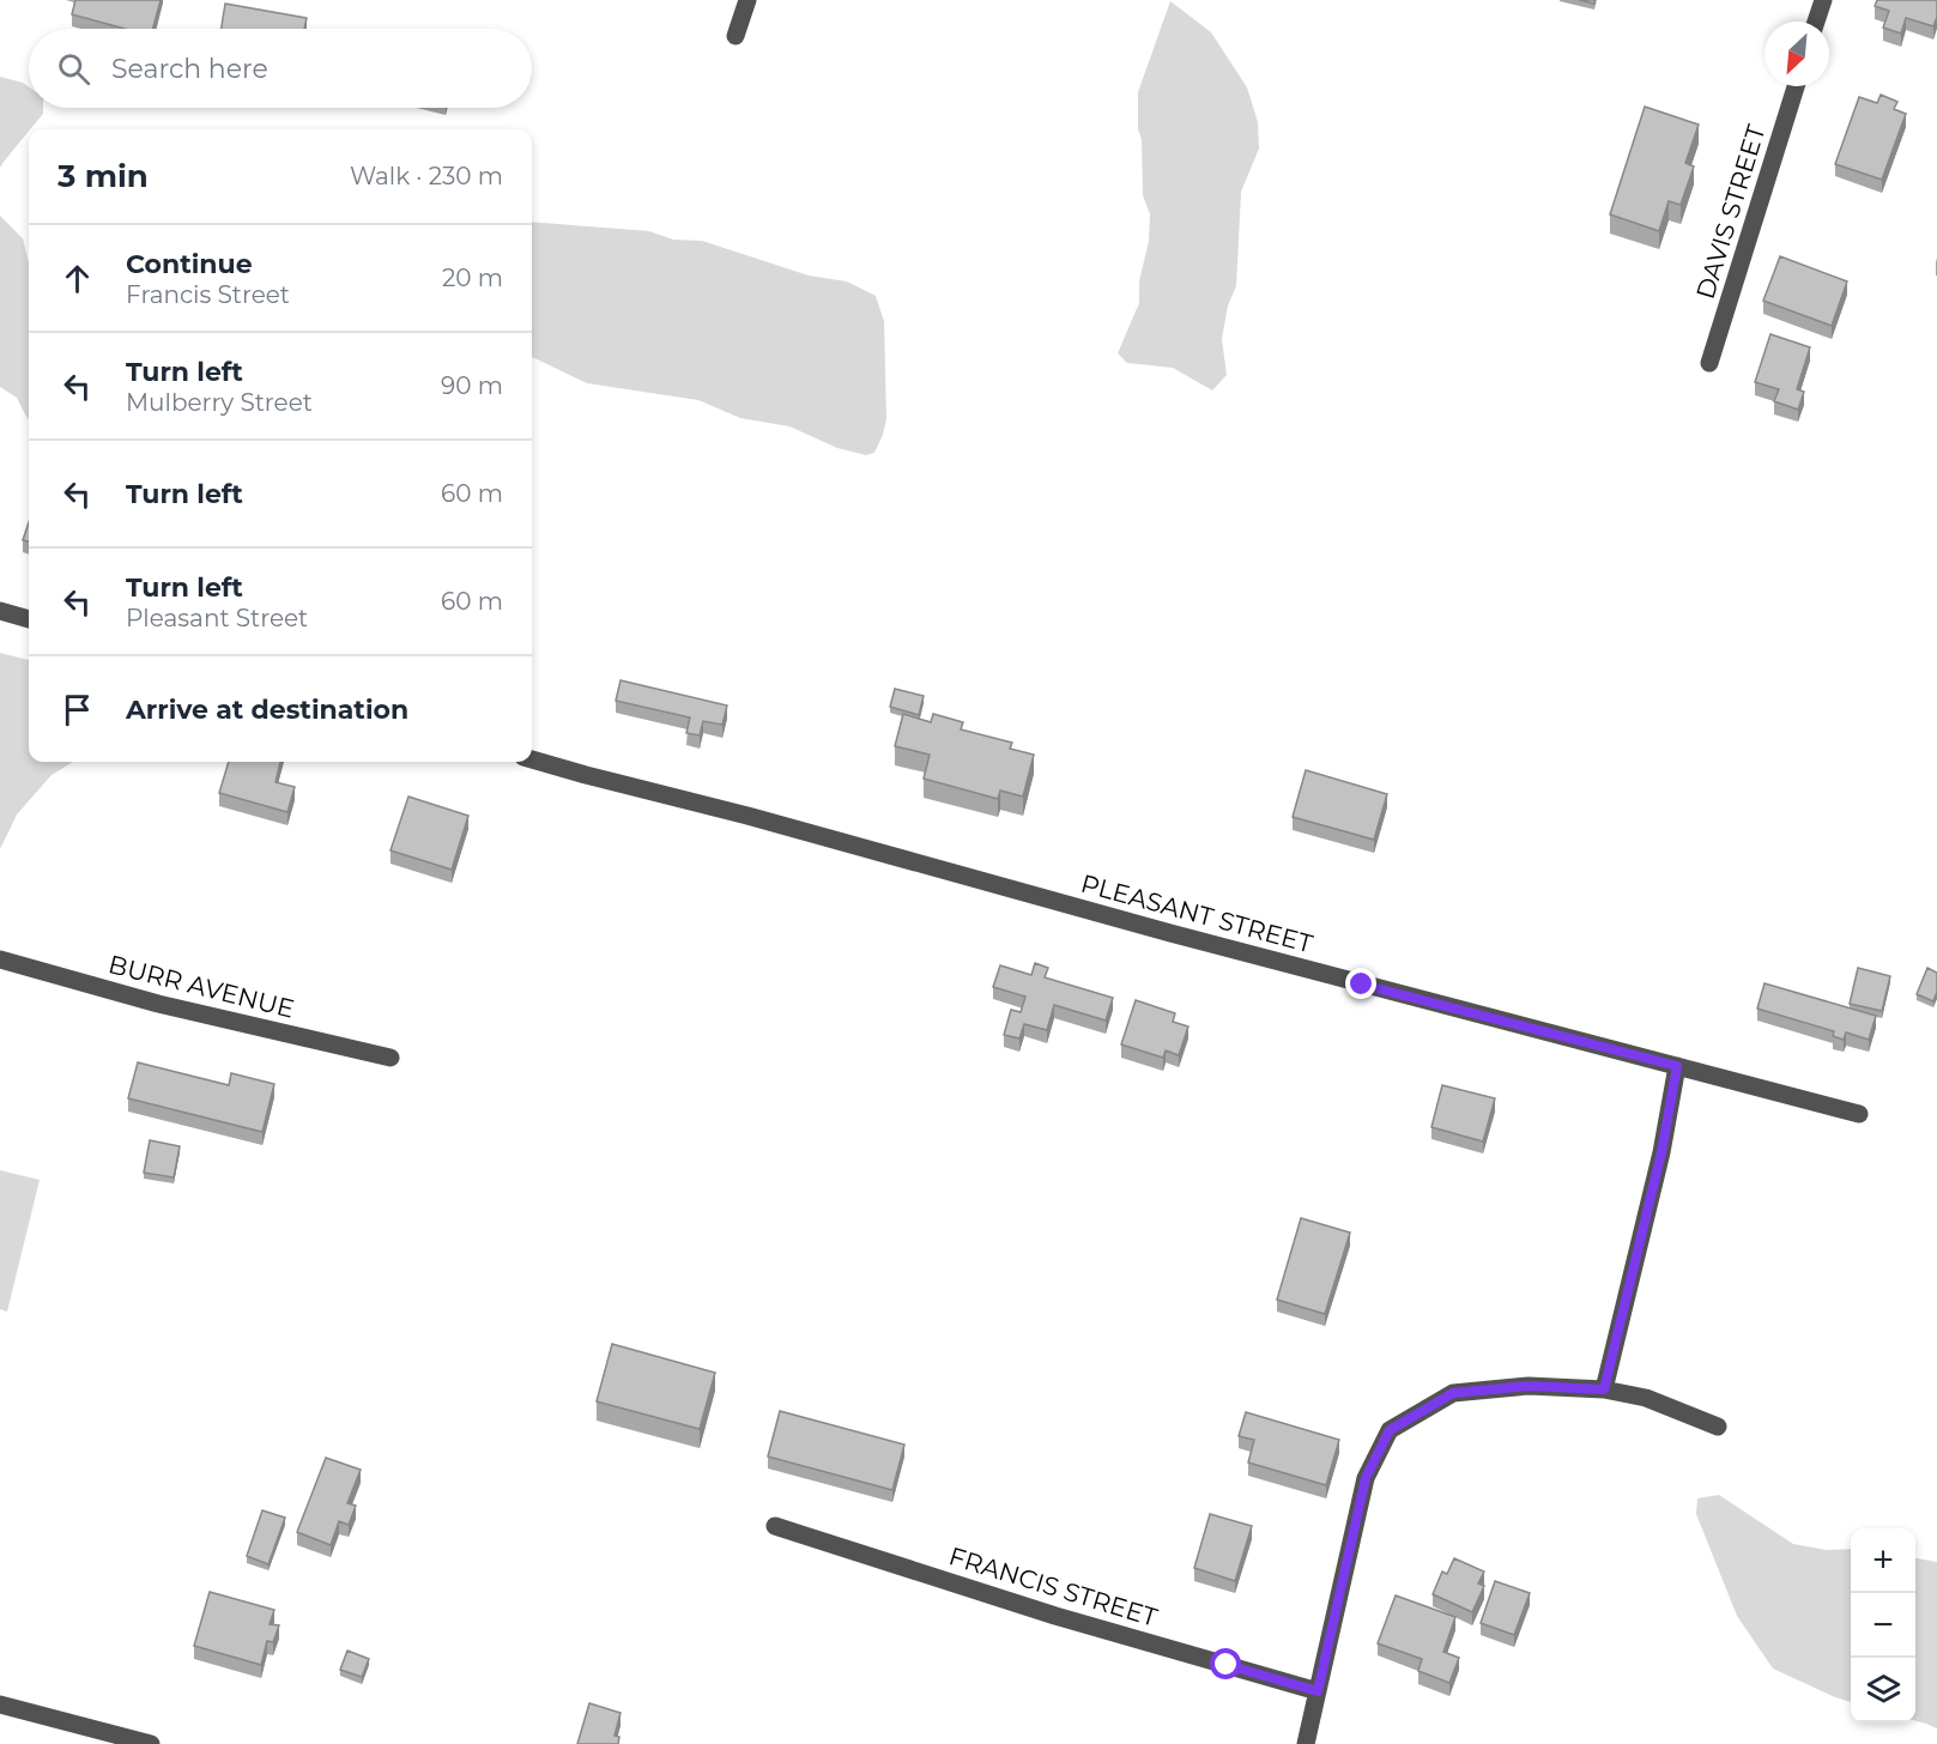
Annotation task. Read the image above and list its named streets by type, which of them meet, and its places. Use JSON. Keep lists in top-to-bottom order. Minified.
{"streets":{"street":["DAVIS STREET","PLEASANT STREET","BURR AVENUE","FRANCIS STREET"]},"north":"bottom left","page":{"search":"Search here","heading":["3 min","Walk · 230 m"],"list":[["Continue","Francis Street","20 m"],["Turn left","Mulberry Street","90 m"],["Turn left","60 m"],["Turn left","Pleasant Street","60 m"],"Arrive at destination"],"map_buttons":["+","−"]}}
